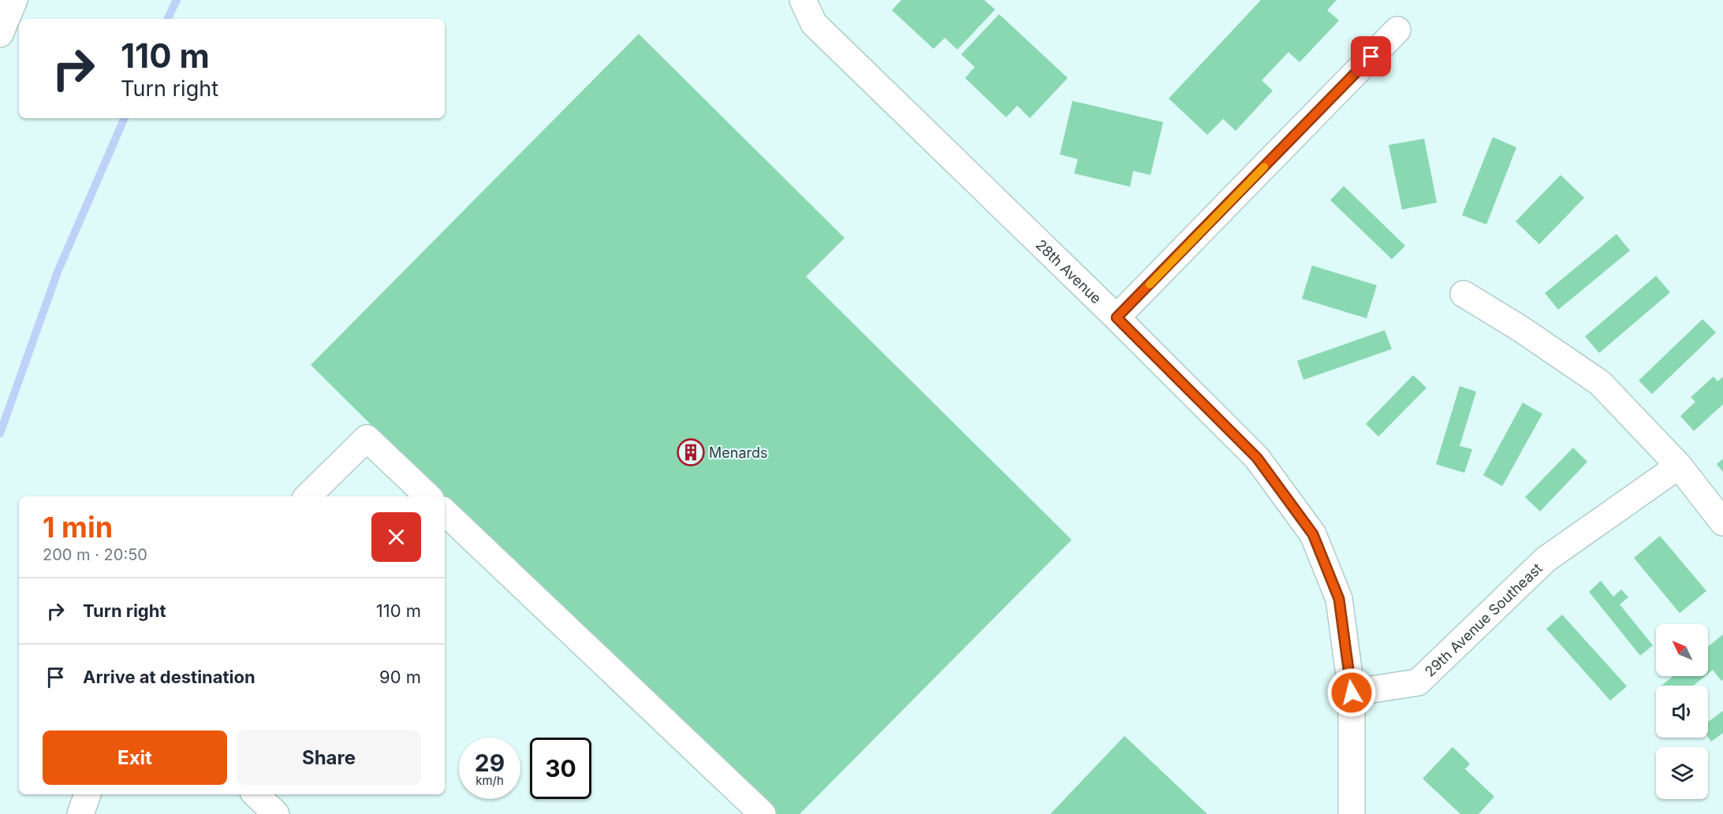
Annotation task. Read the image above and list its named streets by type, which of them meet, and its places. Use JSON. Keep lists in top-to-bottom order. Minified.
{"streets":{"main road":["28th Avenue","29th Avenue Southeast"]},"crossings":[["28th Avenue","29th Avenue Southeast"]],"places":{"building":["Menards"]},"north":"top left","page":{"turn":["110 m","Turn right"],"heading":["1 min","200 m · 20:50"],"list":[{"name":"Turn right","value":"110 m"},{"name":"Arrive at destination","value":"90 m"}],"buttons":["Exit","Share"],"speed":"29 km/h","limit":"30"}}
